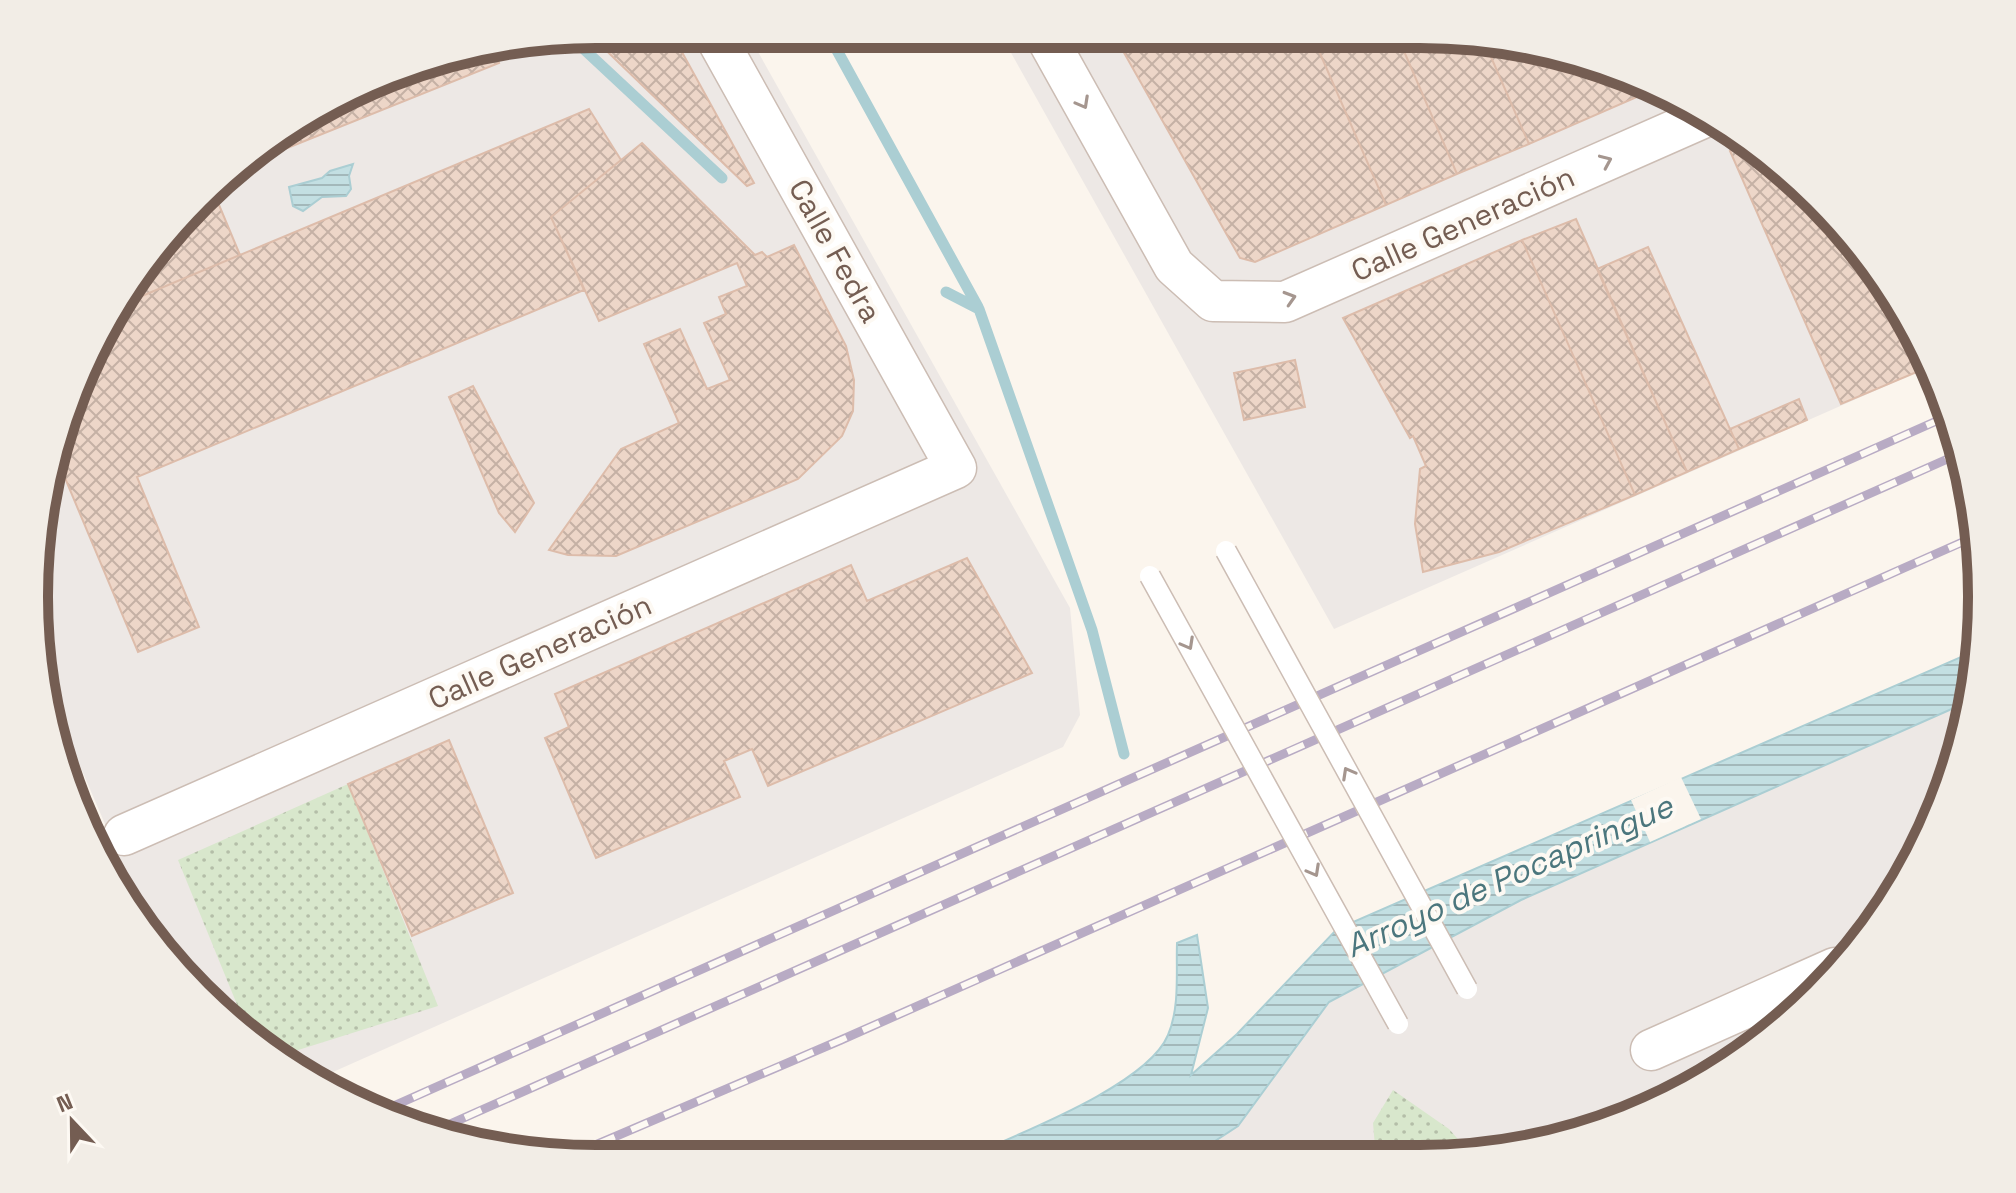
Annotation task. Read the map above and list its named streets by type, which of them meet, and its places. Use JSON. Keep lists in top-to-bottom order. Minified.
{"streets":{"street":["Calle Generación","Calle Fedra"]},"crossings":[["Calle Generación","Calle Fedra"]],"water":["Arroyo de Pocapringue"],"north":"top"}
